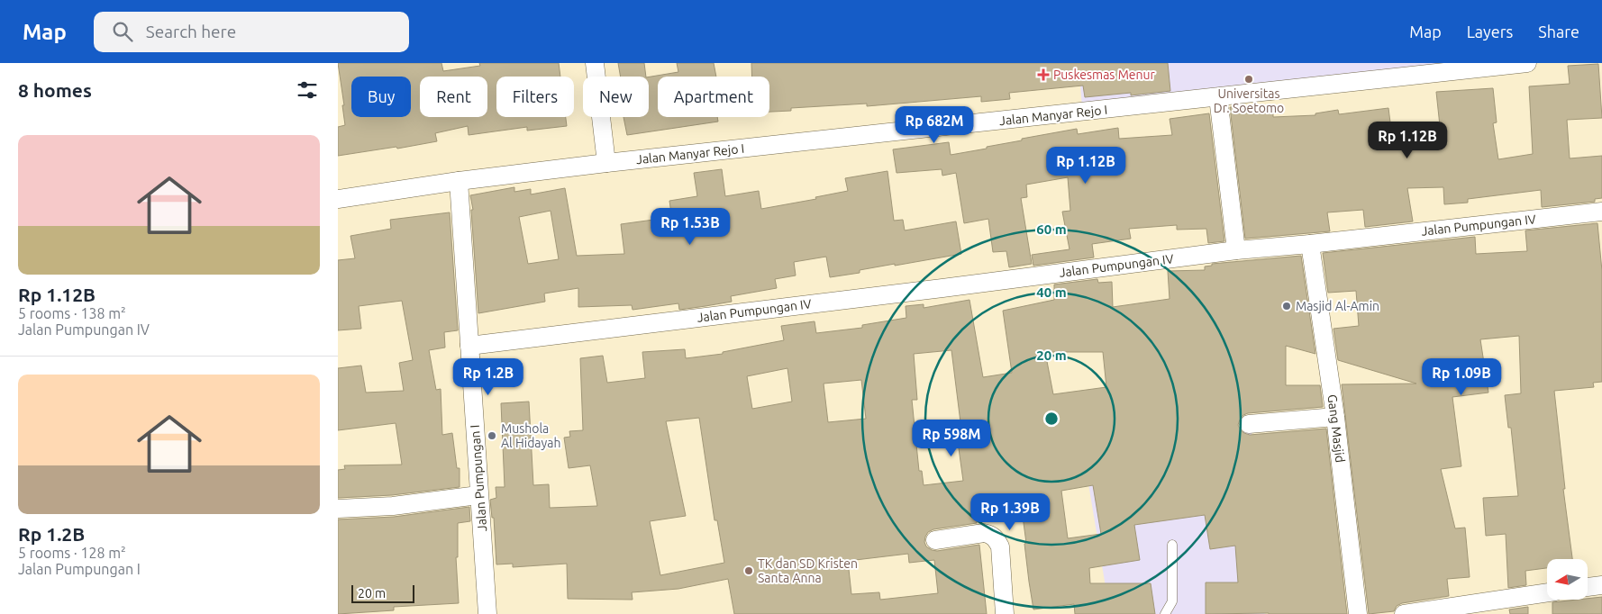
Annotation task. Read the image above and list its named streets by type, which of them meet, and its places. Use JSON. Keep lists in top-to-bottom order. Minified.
{"streets":{"street":["Jalan Manyar Rejo I","Jalan Pumpungan IV","Gang Masjid","Jalan Pumpungan I"]},"crossings":[["Jalan Manyar Rejo I","Jalan Pumpungan I"],["Jalan Pumpungan IV","Gang Masjid"],["Jalan Pumpungan IV","Jalan Pumpungan I"]],"places":{"health":["Puskesmas Menur"],"other":["Universitas Dr. Soetomo","Masjid Al-Amin","Mushola Al Hidayah","TK dan SD Kristen Santa Anna"]},"scale_bar":"20 m","north":"left","page":{"header":"Map","search":"Search here","nav":["Map","Layers","Share"],"heading":"8 homes","chip":["Buy","Rent","Filters","New","Apartment"],"price":["Rp 682M","Rp 1.12B","Rp 1.12B","Rp 1.53B","Rp 1.2B","Rp 1.09B","Rp 598M","Rp 1.39B"],"list":[{"name":"Rp 1.12B","note":"5 rooms · 138 m² · Jalan Pumpungan IV"},{"name":"Rp 1.2B","note":"5 rooms · 128 m² · Jalan Pumpungan I"}],"scale":"20 m"},"rings":["60 m","40 m","20 m"]}
